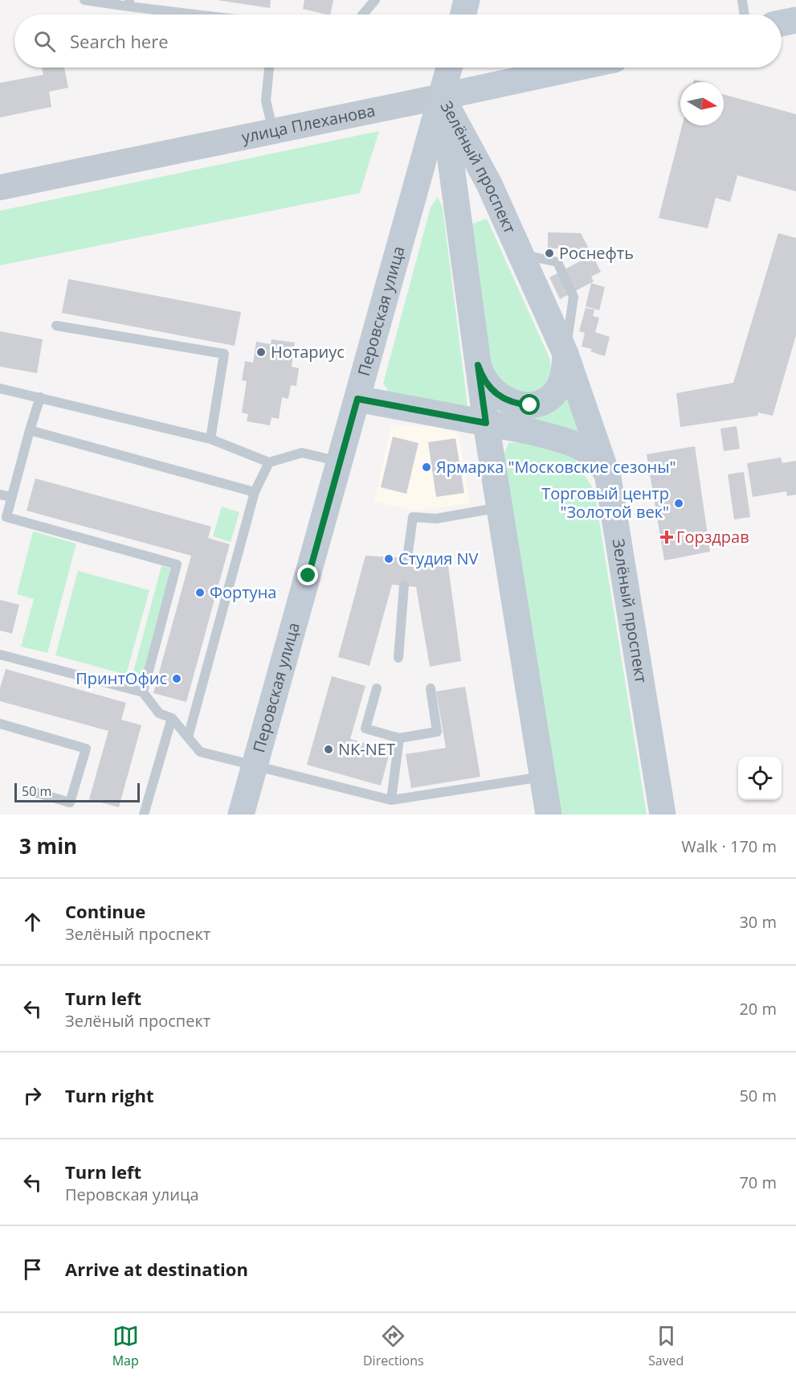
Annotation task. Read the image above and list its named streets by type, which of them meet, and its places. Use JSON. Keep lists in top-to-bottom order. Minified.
{"streets":{"main road":["улица Плеханова","Зелёный проспект","Перовская улица"]},"crossings":[["улица Плеханова","Зелёный проспект"],["улица Плеханова","Перовская улица"],["Зелёный проспект","Перовская улица"]],"places":{"other":["Роснефть","Нотариус","Ярмарка \"Московские сезоны\"","Торговый центр \"Золотой век\"","Студия NV","Фортуна","ПринтОфис","NK-NET"],"health":["Горздрав"]},"scale_bar":"50 m","north":"right","page":{"search":"Search here","scale":"50 m","heading":["3 min","Walk · 170 m"],"list":[["Continue","Зелёный проспект","30 m"],["Turn left","Зелёный проспект","20 m"],["Turn right","50 m"],["Turn left","Перовская улица","70 m"],"Arrive at destination"],"nav":["Map","Directions","Saved"]}}
